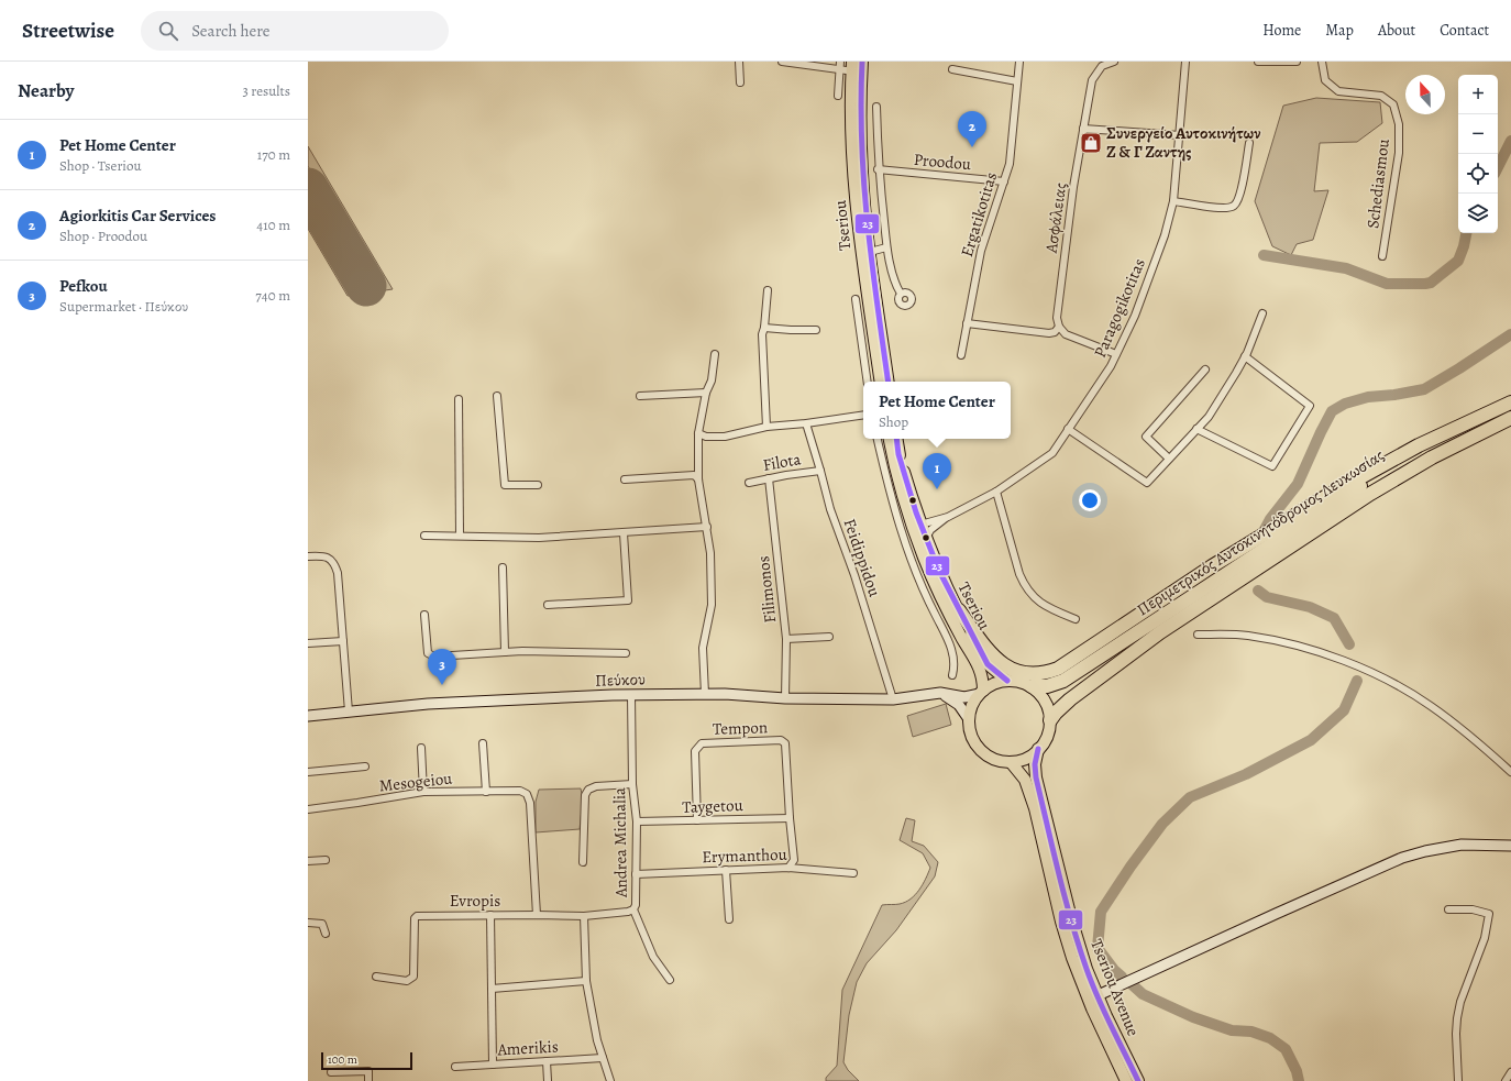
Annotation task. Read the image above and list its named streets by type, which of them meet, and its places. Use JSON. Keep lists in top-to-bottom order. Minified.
{"streets":{"highway":["Περιμετρικός Αυτοκινητόδρομος Λευκωσίας"],"main road":["Tseriou","Πεύκου","Tseriou Avenue"],"street":["Proodou","Schediasmou","Ergatikotitas","Ασφάλειας","Paragogikotitas","Filota","Feidippidou","Filimonos","Tempon","Mesogeiou","Taygetou","Andrea Michalia","Erymanthou","Evropis","Amerikis"]},"crossings":[["Proodou","Ergatikotitas"],["Tseriou","Paragogikotitas"],["Tseriou","Περιμετρικός Αυτοκινητόδρομος Λευκωσίας"],["Tseriou","Πεύκου"],["Tseriou","Tseriou Avenue"],["Filota","Feidippidou"],["Filota","Filimonos"],["Περιμετρικός Αυτοκινητόδρομος Λευκωσίας","Πεύκου"],["Περιμετρικός Αυτοκινητόδρομος Λευκωσίας","Tseriou Avenue"],["Feidippidou","Πεύκου"],["Filimonos","Πεύκου"],["Πεύκου","Andrea Michalia"],["Πεύκου","Tseriou Avenue"],["Tempon","Taygetou"],["Tempon","Erymanthou"],["Mesogeiou","Evropis"],["Taygetou","Andrea Michalia"],["Andrea Michalia","Erymanthou"],["Andrea Michalia","Evropis"]],"places":{"shop":["Συνεργείο Αυτοκινήτων Ζ & Γ Ζαντης"]},"lines":["transit line 23"],"scale_bar":"100 m","north":"top","page":{"header":"Streetwise","search":"Search here","nav":["Home","Map","About","Contact"],"heading":["Nearby","3 results"],"map_buttons":["+","−"],"pins":["2","1","3"],"list":[{"mark":"1","name":"Pet Home Center","note":"Shop · Tseriou","value":"170 m"},{"mark":"2","name":"Agiorkitis Car Services","note":"Shop · Proodou","value":"410 m"},{"mark":"3","name":"Pefkou","note":"Supermarket · Πεύκου","value":"740 m"}],"popup":["Pet Home Center","Shop"],"scale":"100 m"}}
